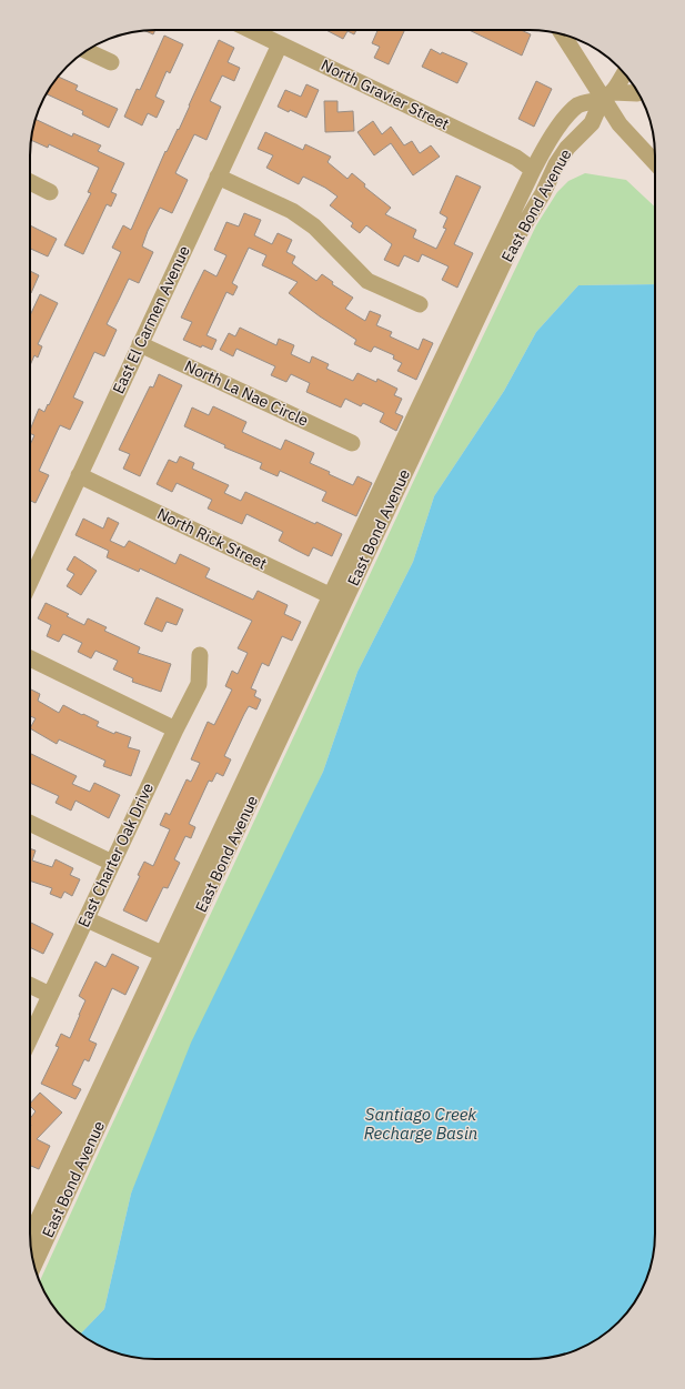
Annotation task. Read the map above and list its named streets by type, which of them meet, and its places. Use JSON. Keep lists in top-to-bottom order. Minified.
{"streets":{"street":["North Gravier Street","East Bond Avenue","East El Carmen Avenue","North La Nae Circle","North Rick Street","East Charter Oak Drive"]},"crossings":[["North Gravier Street","East Bond Avenue"],["North Gravier Street","East El Carmen Avenue"],["East Bond Avenue","North Rick Street"],["East El Carmen Avenue","North La Nae Circle"],["East El Carmen Avenue","North Rick Street"]],"water":["Santiago Creek Recharge Basin"]}
